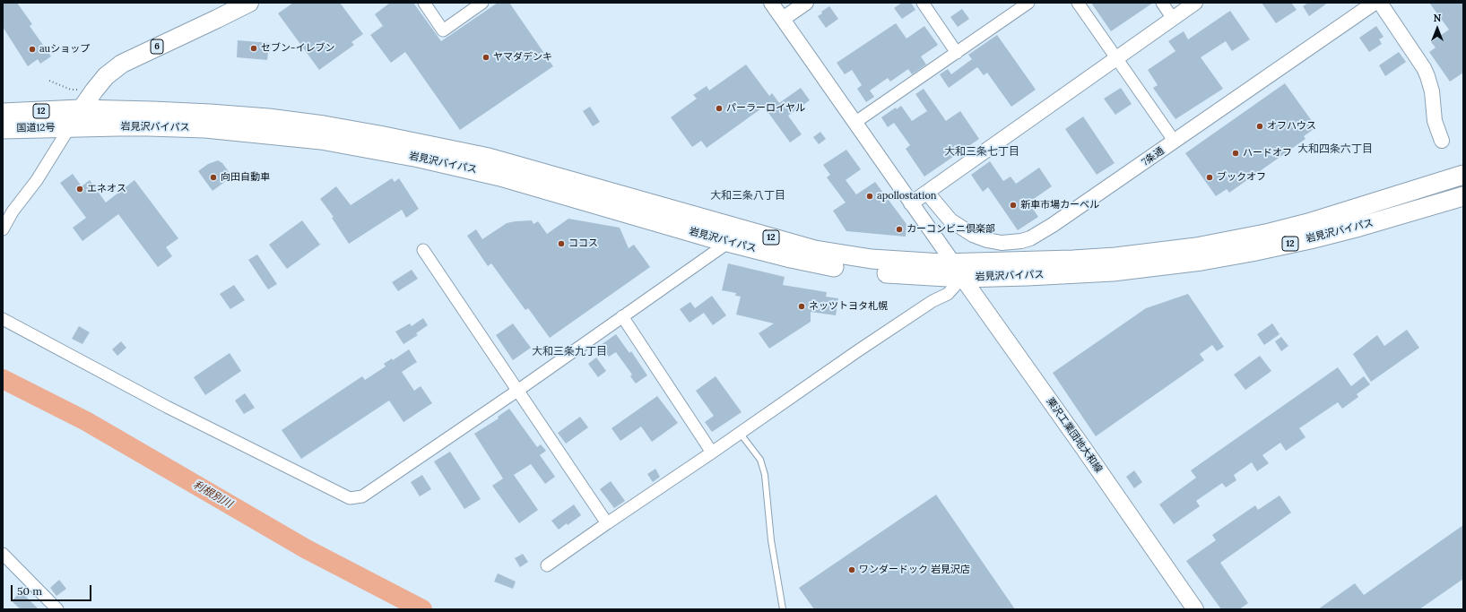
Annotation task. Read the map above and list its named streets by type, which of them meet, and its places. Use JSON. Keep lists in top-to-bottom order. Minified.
{"streets":{"highway":["12","岩見沢バイパス","国道12号"],"main road":["6","栗沢工業団地大和線"],"street":["7条通"]},"crossings":[["6","岩見沢バイパス"],["6","国道12号"],["岩見沢バイパス","国道12号"],["岩見沢バイパス","栗沢工業団地大和線"]],"districts":["大和四条六丁目","大和三条七丁目","大和三条八丁目","大和三条九丁目"],"water":["利根別川"],"places":["セブン-イレブン","auショップ","ヤマダデンキ","パーラーロイヤル","オフハウス","ハードオフ","向田自動車","ブックオフ","エネオス","apollostation","新車市場カーベル","カーコンビニ倶楽部","ココス","ネッツトヨタ札幌","ワンダードック 岩見沢店"],"scale_bar":"50 m","north":"top"}
